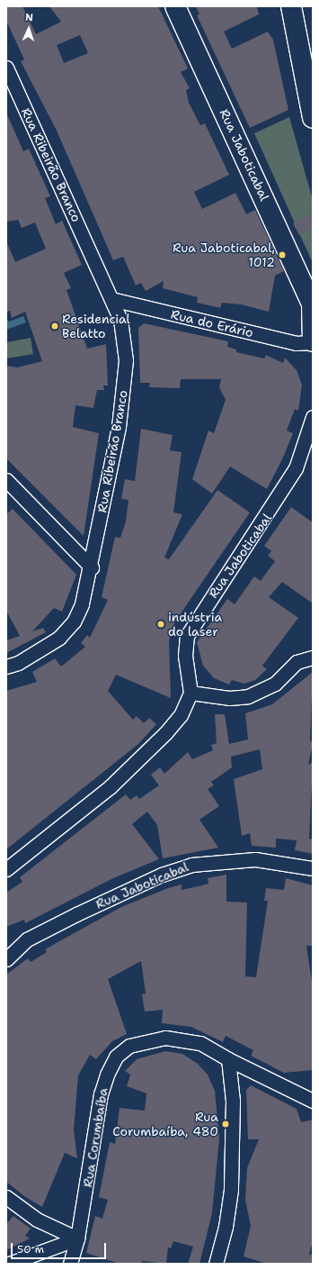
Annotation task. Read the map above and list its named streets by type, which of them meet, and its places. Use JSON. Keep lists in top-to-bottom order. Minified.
{"streets":{"main road":["Rua Jaboticabal"],"street":["Rua Ribeirão Branco","Rua do Erário","Rua Corumbaíba"]},"crossings":[["Rua Jaboticabal","Rua do Erário"],["Rua Ribeirão Branco","Rua do Erário"]],"places":["Rua Jaboticabal, 1012","Residencial Belatto","indústria do laser","Rua Corumbaíba, 480"],"scale_bar":"50 m","north":"top"}
